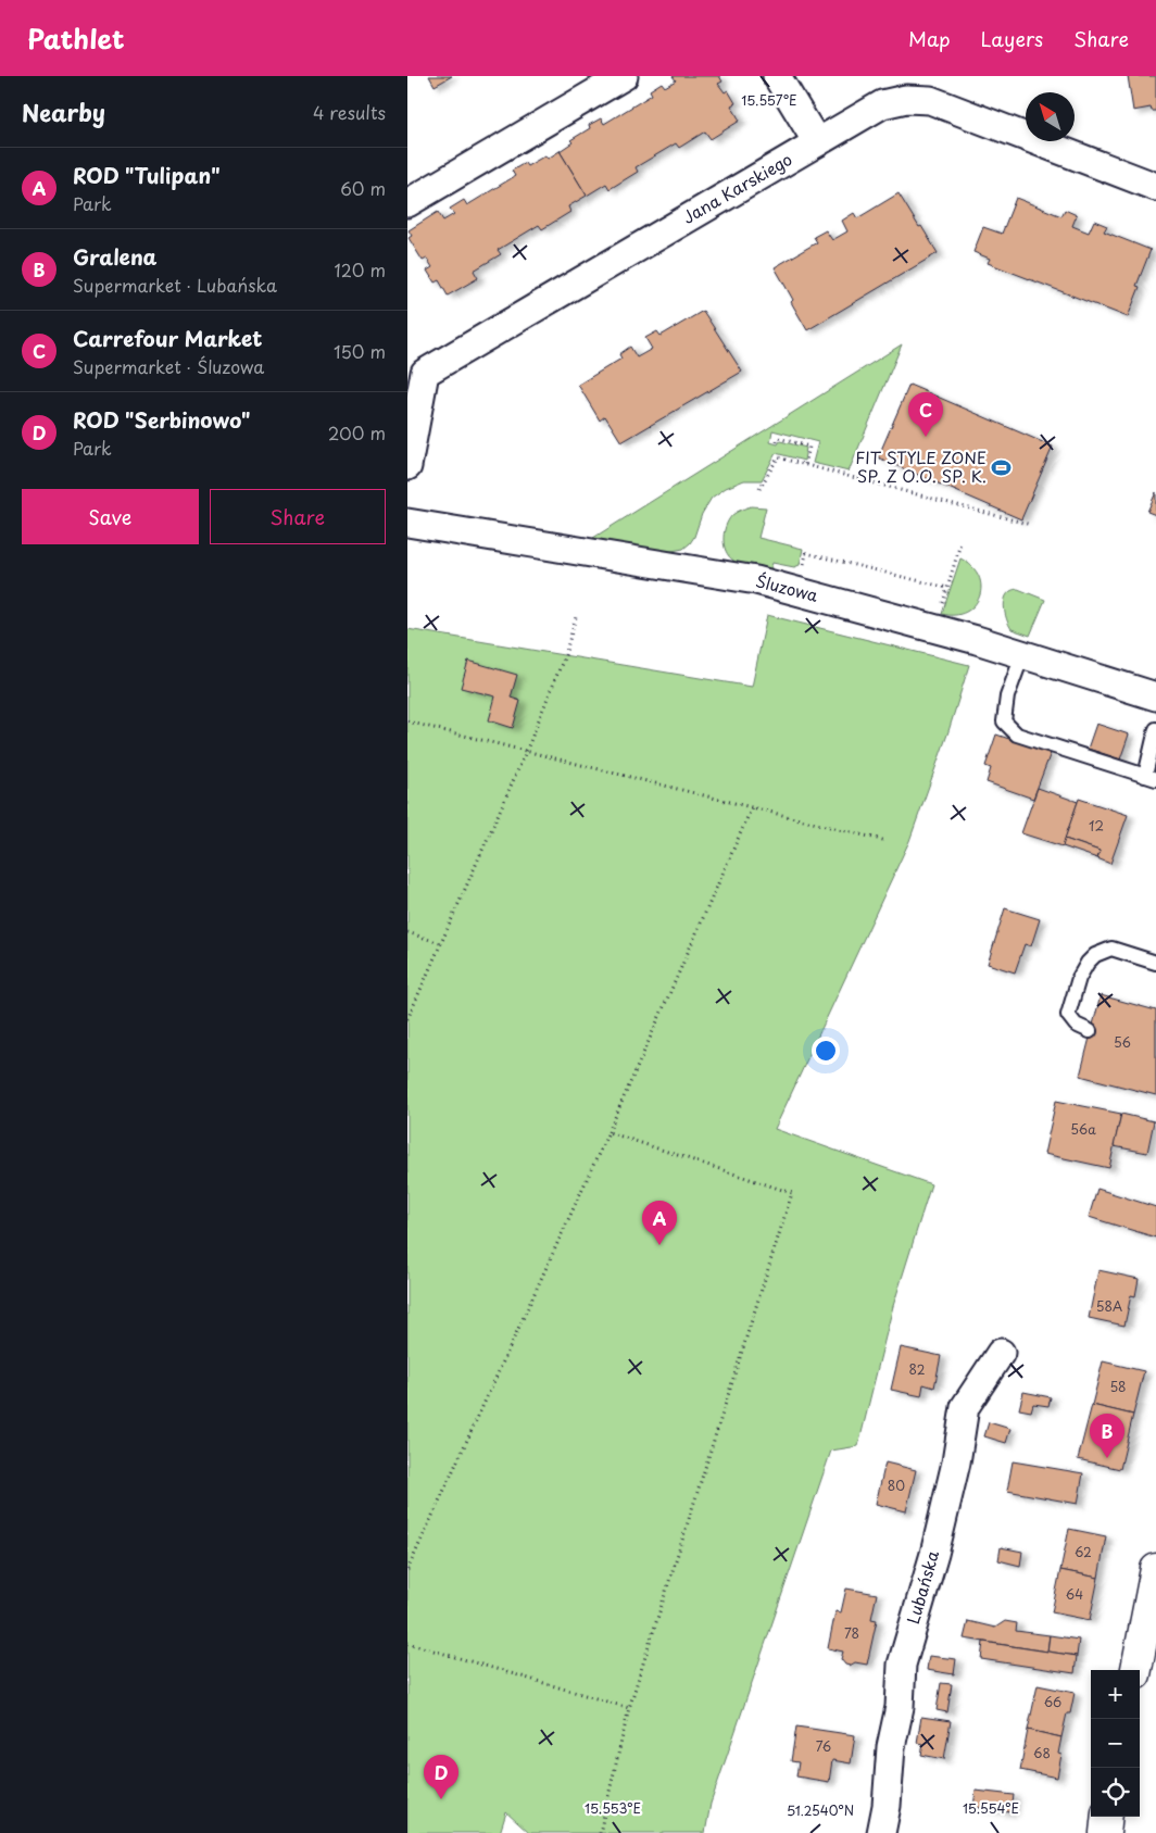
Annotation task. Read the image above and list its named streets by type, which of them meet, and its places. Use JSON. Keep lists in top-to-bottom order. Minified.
{"streets":{"street":["Jana Karskiego","Śluzowa","Lubańska"]},"places":{"sports":["FIT STYLE ZONE SP. Z O.O. SP. K."]},"house_numbers":["12","56","56a","58A","82","58","80","62","64","78","66","76","68"],"north":"top left","page":{"header":"Pathlet","nav":["Map","Layers","Share"],"heading":["Nearby","4 results"],"list":[{"mark":"A","name":"ROD \"Tulipan\"","note":"Park","value":"60 m"},{"mark":"B","name":"Gralena","note":"Supermarket · Lubańska","value":"120 m"},{"mark":"C","name":"Carrefour Market","note":"Supermarket · Śluzowa","value":"150 m"},{"mark":"D","name":"ROD \"Serbinowo\"","note":"Park","value":"200 m"}],"pins":["C","A","B","D"],"buttons":["Save","Share"],"map_buttons":["+","−"]},"coordinates":["15.557°E","15.553°E","15.554°E","51.2540°N"]}
